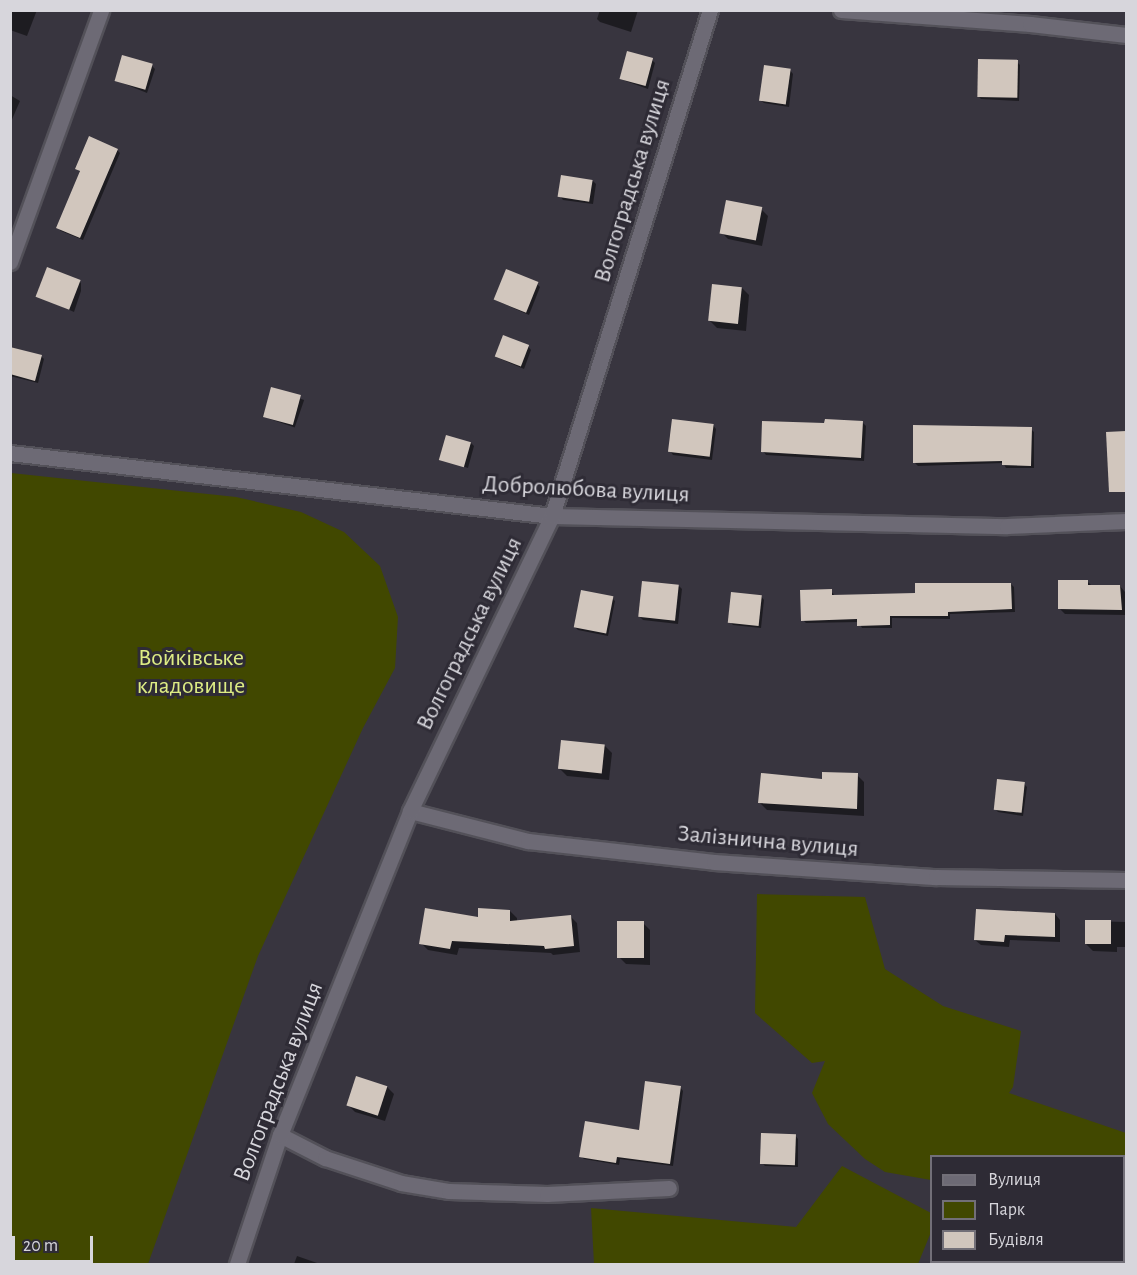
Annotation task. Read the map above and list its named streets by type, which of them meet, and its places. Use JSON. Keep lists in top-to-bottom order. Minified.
{"streets":{"street":["Волгоградська вулиця","Добролюбова вулиця","Залізнична вулиця"]},"crossings":[["Волгоградська вулиця","Добролюбова вулиця"],["Волгоградська вулиця","Залізнична вулиця"]],"parks":["Войківське кладовище"],"legend":["Вулиця","Парк","Будівля"],"scale_bar":"20 m"}
